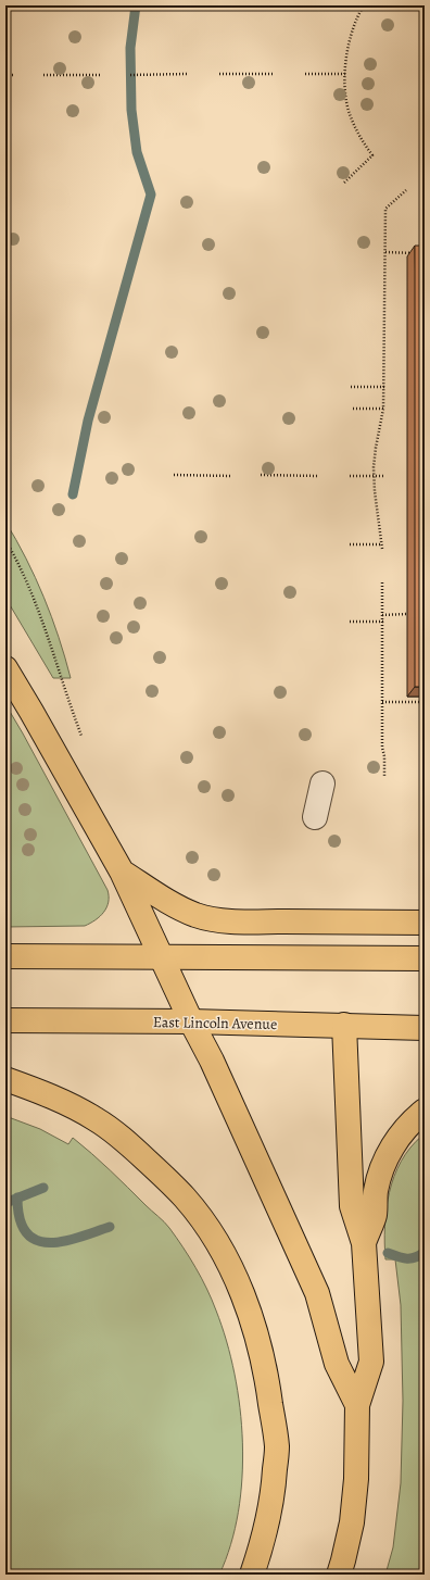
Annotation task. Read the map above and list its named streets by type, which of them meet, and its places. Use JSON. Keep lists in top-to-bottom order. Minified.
{"streets":{"main road":["East Lincoln Avenue"]}}
